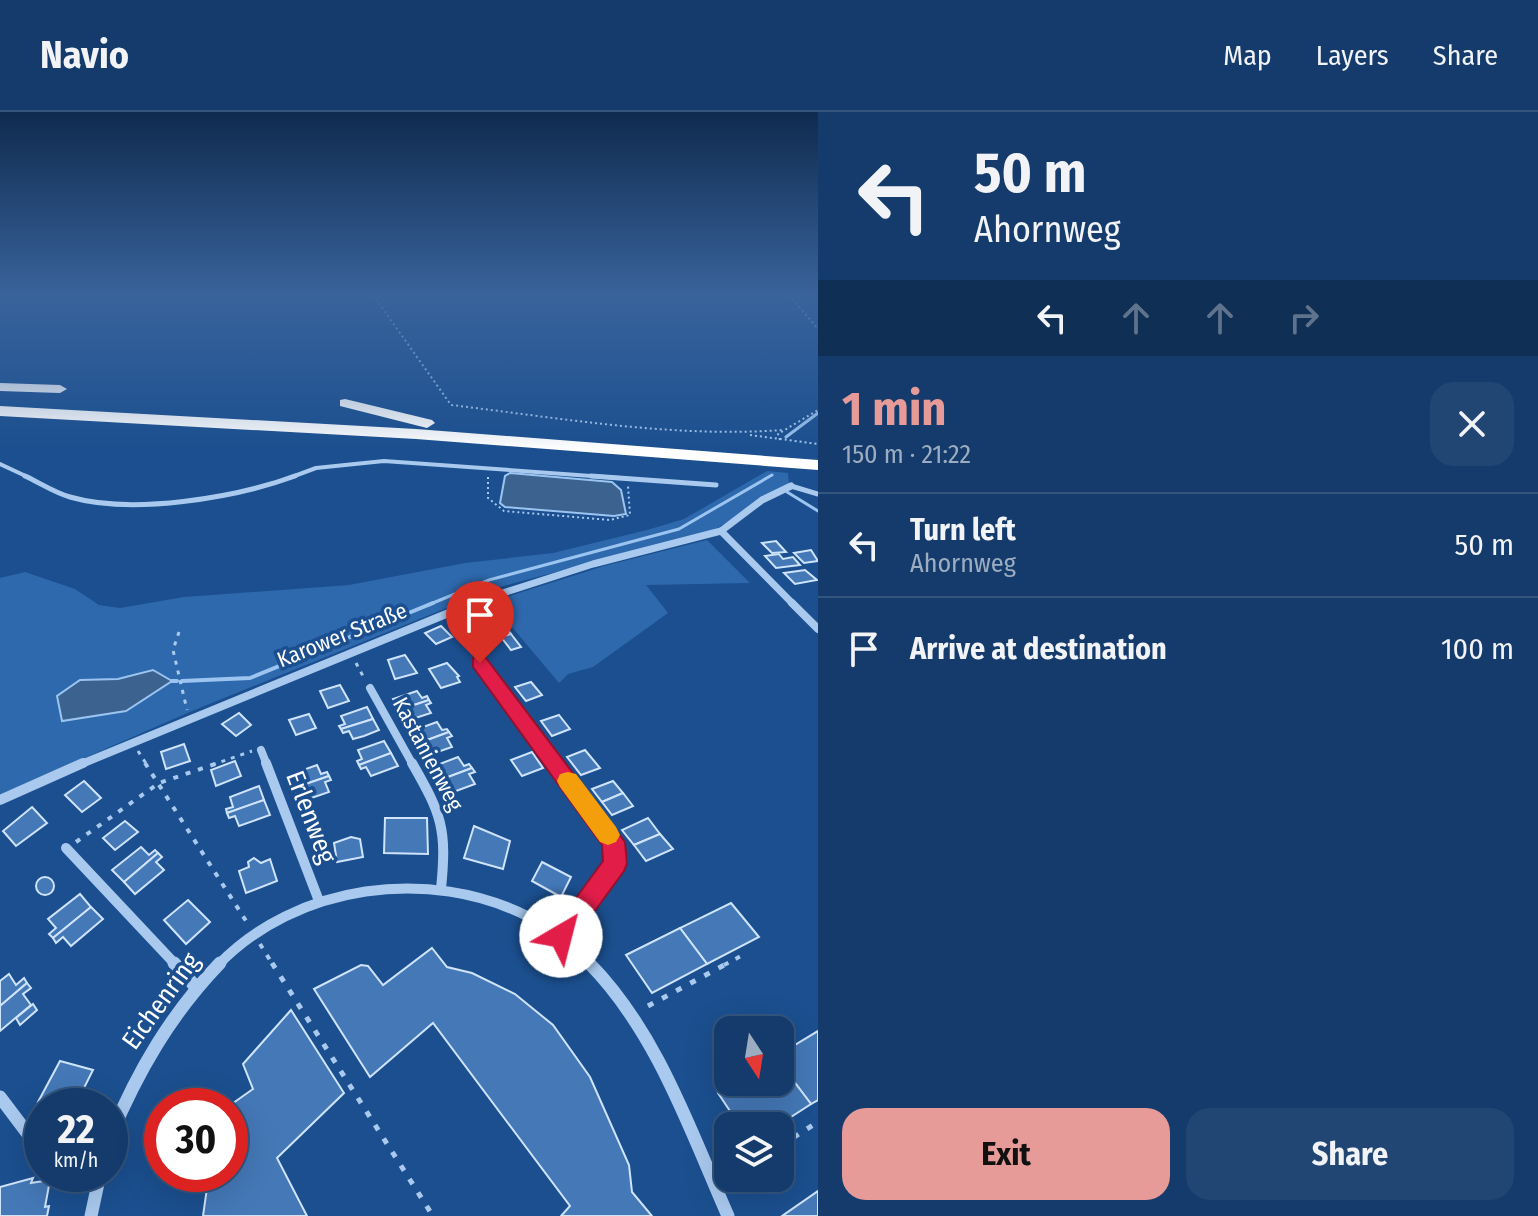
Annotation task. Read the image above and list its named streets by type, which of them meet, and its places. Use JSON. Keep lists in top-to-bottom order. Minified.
{"streets":{"street":["Karower Straße","Kastanienweg","Erlenweg","Eichenring"]},"crossings":[["Kastanienweg","Eichenring"],["Erlenweg","Eichenring"]],"north":"bottom","page":{"header":"Navio","nav":["Map","Layers","Share"],"turn":["50 m","Ahornweg"],"heading":["1 min","150 m · 21:22"],"list":[{"name":"Turn left","note":"Ahornweg","value":"50 m"},{"name":"Arrive at destination","value":"100 m"}],"speed":"22 km/h","limit":"30","buttons":["Exit","Share"]}}
